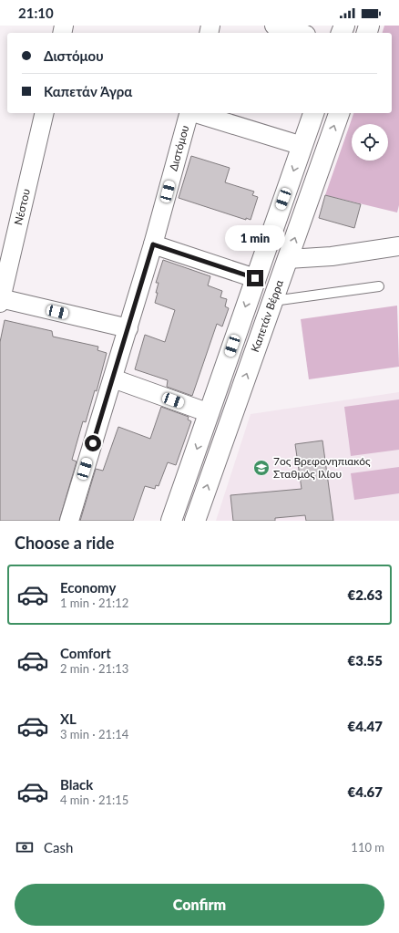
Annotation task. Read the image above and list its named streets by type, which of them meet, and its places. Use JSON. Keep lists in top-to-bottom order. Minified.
{"streets":{"street":["Διστόμου","Νέστου","Καπετάν Βέρρα"]},"places":{"school or university":["7ος Βρεφονηπιακός Σταθμός Ιλίου"]},"page":{"status":"21:10","banner":["Διστόμου","Καπετάν Άγρα"],"bubble":"1 min","heading":"Choose a ride","list":[{"name":"Economy","note":"1 min · 21:12","value":"€2.63"},{"name":"Comfort","note":"2 min · 21:13","value":"€3.55"},{"name":"XL","note":"3 min · 21:14","value":"€4.47"},{"name":"Black","note":"4 min · 21:15","value":"€4.67"}],"pay":["Cash","110 m"],"buttons":"Confirm"}}
